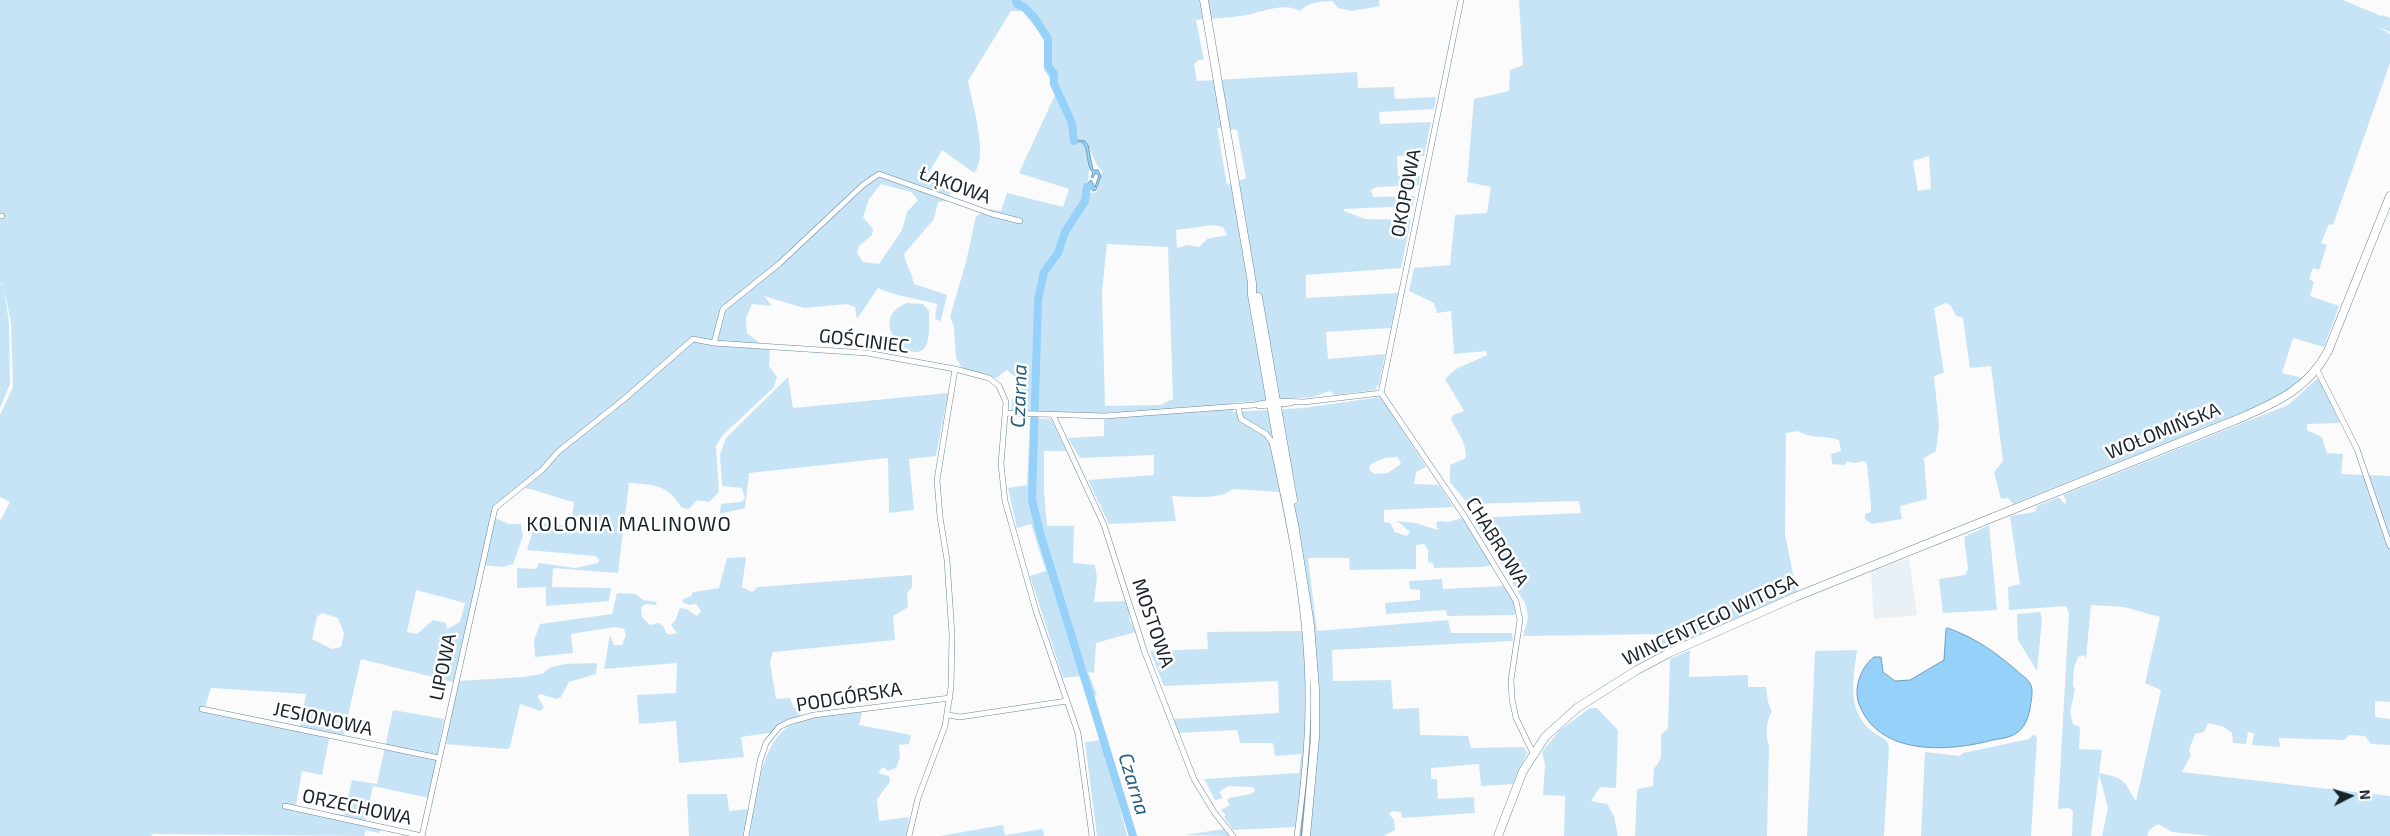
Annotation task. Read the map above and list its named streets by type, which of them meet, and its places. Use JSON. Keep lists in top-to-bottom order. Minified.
{"streets":{"main road":["WOŁOMIŃSKA","WINCENTEGO WITOSA"],"street":["ŁĄKOWA","OKOPOWA","GOŚCINIEC","CHABROWA","MOSTOWA","LIPOWA","PODGÓRSKA","JESIONOWA","ORZECHOWA"]},"crossings":[["ŁĄKOWA","GOŚCINIEC"],["OKOPOWA","CHABROWA"],["GOŚCINIEC","LIPOWA"],["WOŁOMIŃSKA","WINCENTEGO WITOSA"],["CHABROWA","WINCENTEGO WITOSA"],["LIPOWA","JESIONOWA"],["LIPOWA","ORZECHOWA"]],"districts":["KOLONIA MALINOWO"],"water":["Czarna"],"north":"right"}
